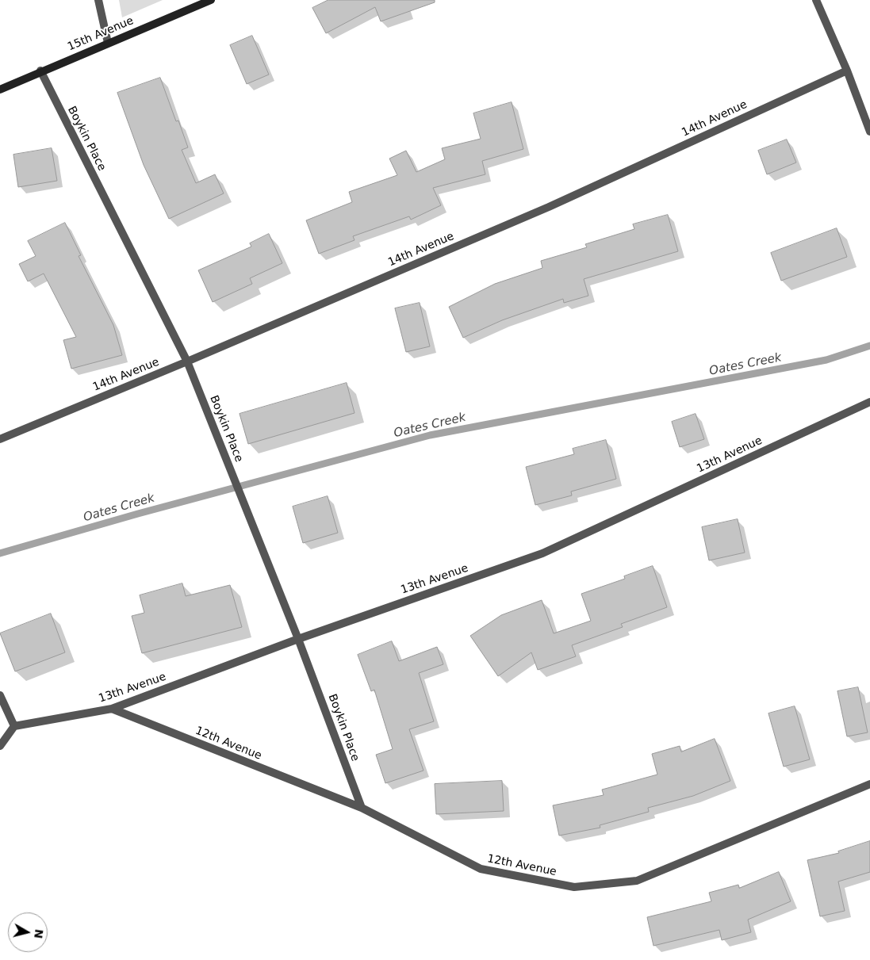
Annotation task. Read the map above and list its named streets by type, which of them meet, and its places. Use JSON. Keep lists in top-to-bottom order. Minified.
{"streets":{"street":["15th Avenue","14th Avenue","Boykin Place","13th Avenue","12th Avenue"]},"crossings":[["15th Avenue","Boykin Place"],["14th Avenue","Boykin Place"],["Boykin Place","13th Avenue"],["Boykin Place","12th Avenue"],["13th Avenue","12th Avenue"]],"water":["Oates Creek"],"north":"right"}
